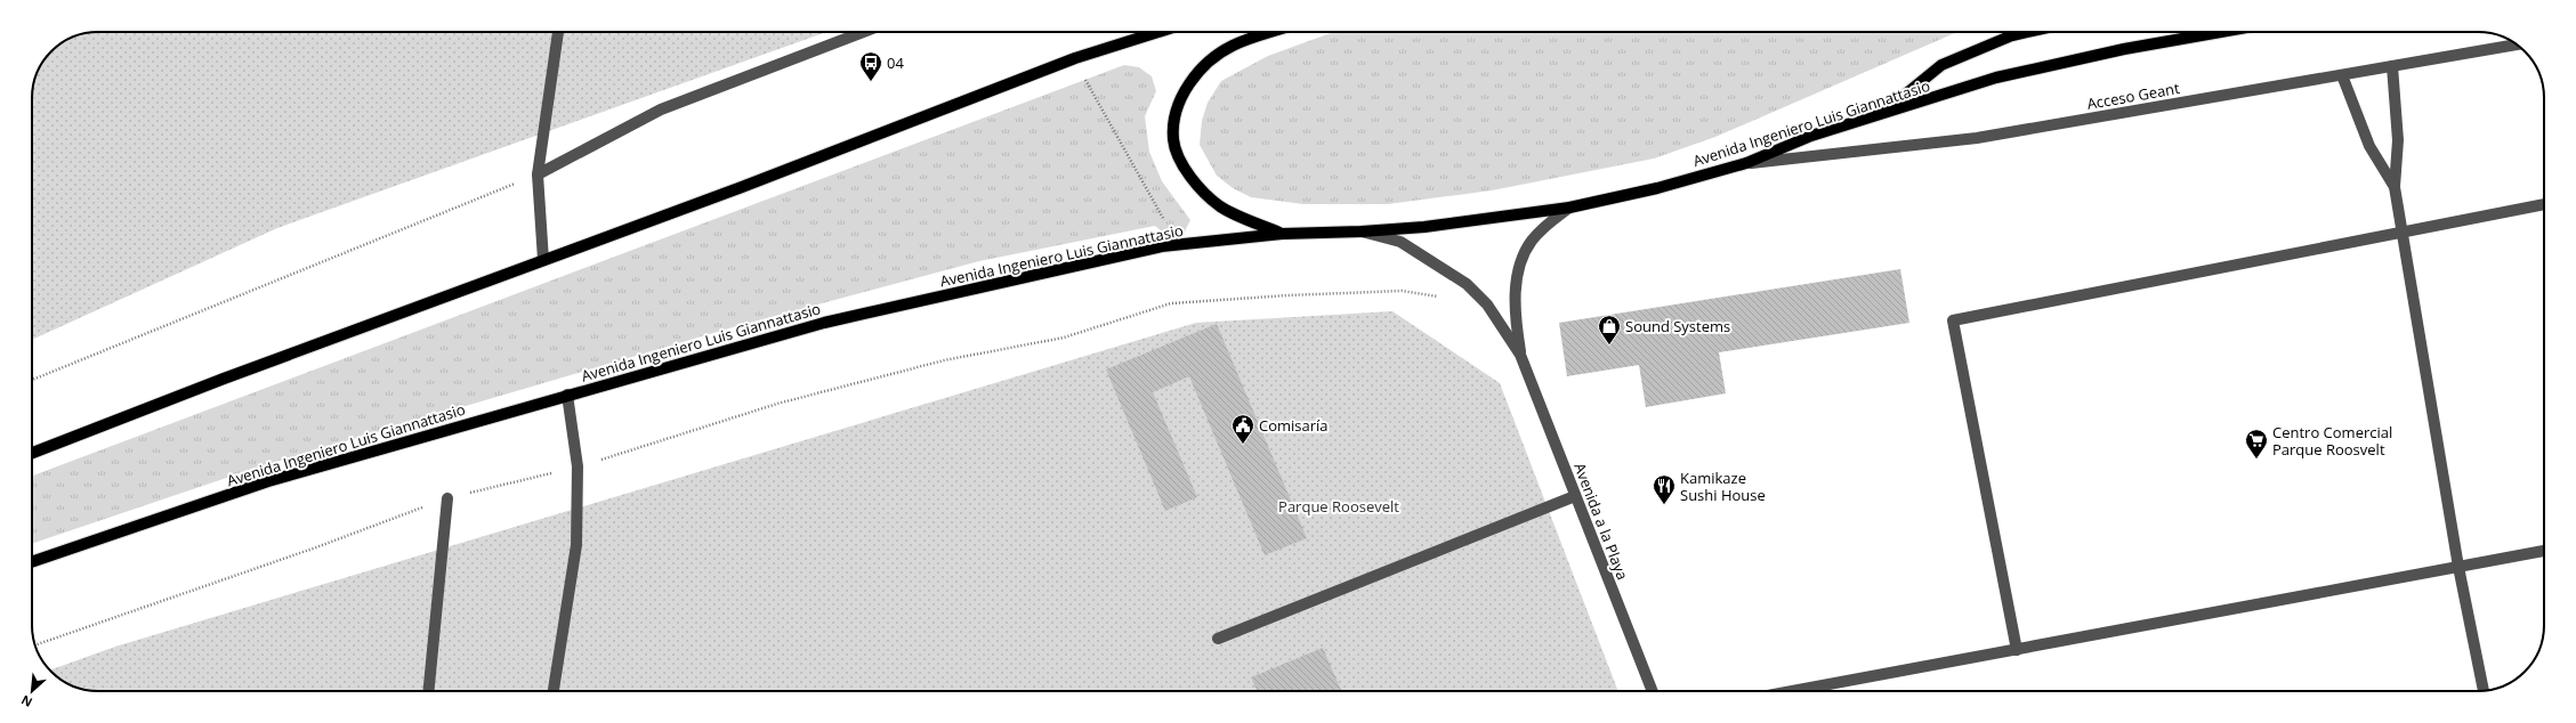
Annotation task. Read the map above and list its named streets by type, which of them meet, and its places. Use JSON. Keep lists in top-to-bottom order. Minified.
{"streets":{"main road":["Avenida Ingeniero Luis Giannattasio"],"street":["Acceso Geant","Avenida a la Playa"]},"crossings":[["Acceso Geant","Avenida Ingeniero Luis Giannattasio"]],"parks":["Parque Roosevelt"],"places":{"bus stop":["04"],"shop":["Sound Systems"],"public building":["Comisaría"],"supermarket":["Centro Comercial Parque Roosvelt"],"restaurant":["Kamikaze Sushi House"]},"north":"bottom left"}
